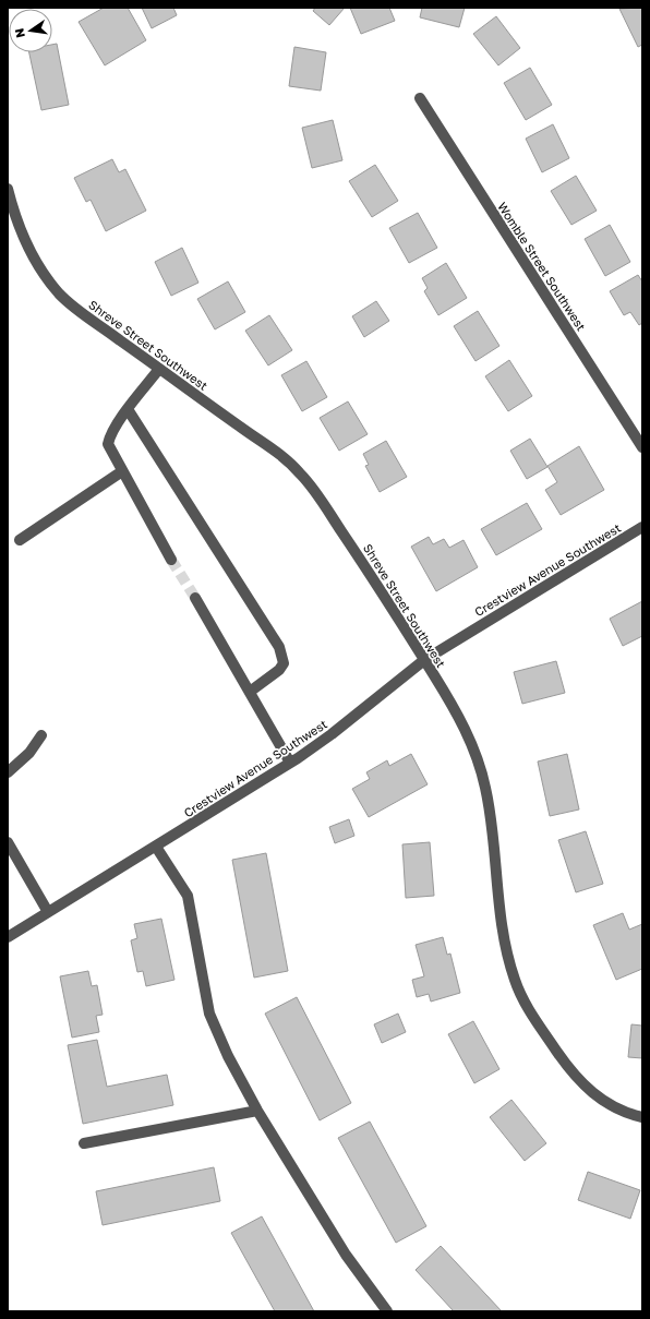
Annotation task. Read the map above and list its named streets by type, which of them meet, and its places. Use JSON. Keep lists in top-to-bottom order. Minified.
{"streets":{"street":["Womble Street Southwest","Shreve Street Southwest","Crestview Avenue Southwest"]},"crossings":[["Shreve Street Southwest","Crestview Avenue Southwest"]],"north":"left"}
